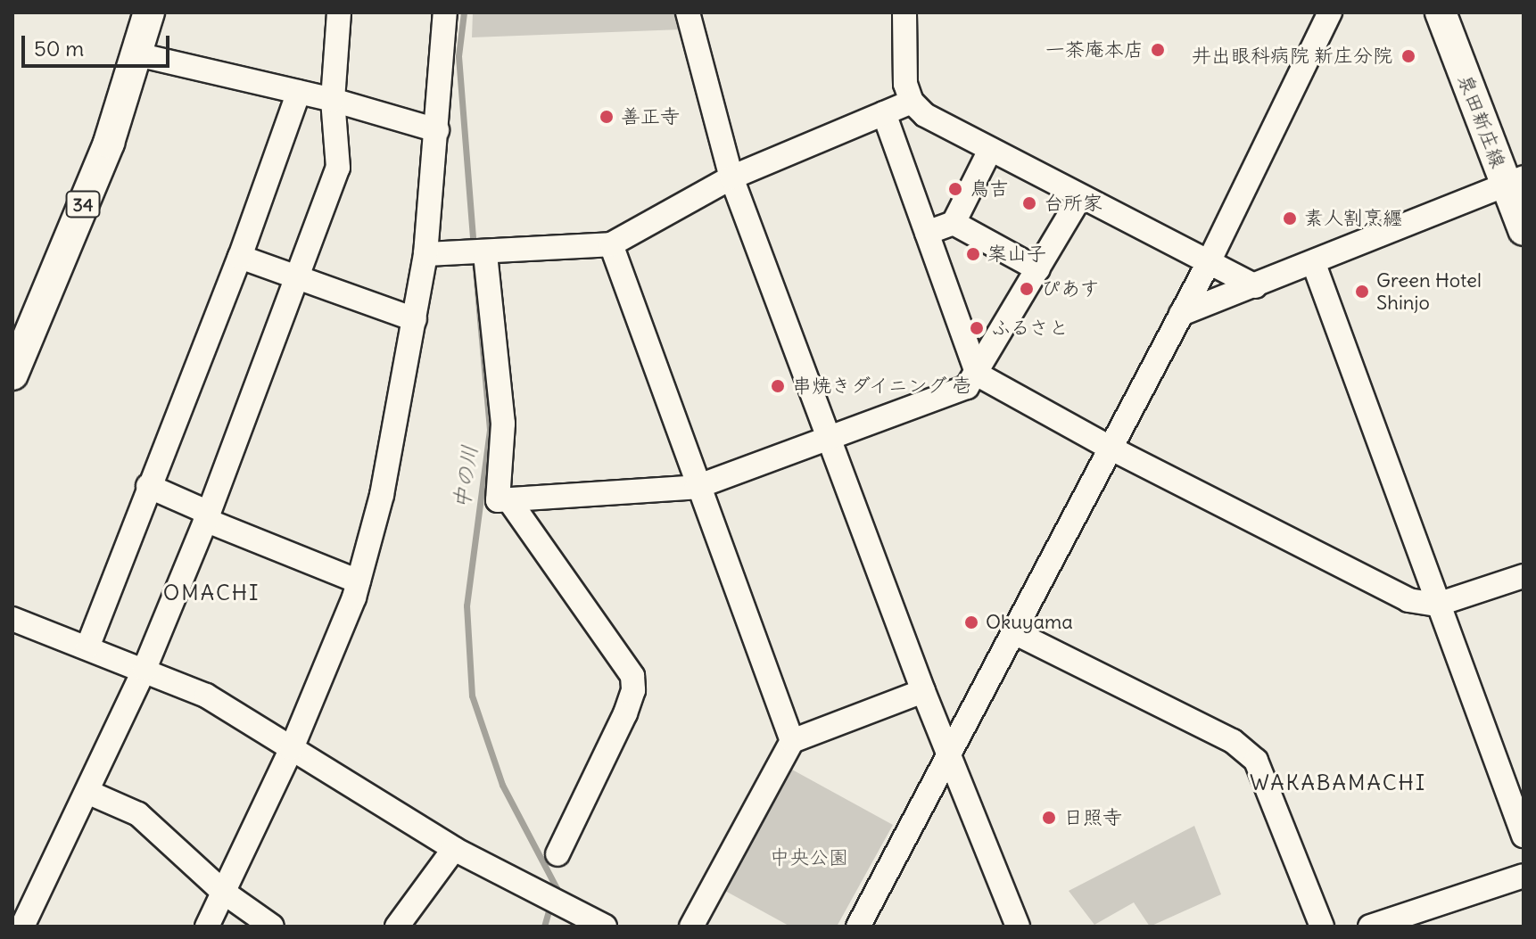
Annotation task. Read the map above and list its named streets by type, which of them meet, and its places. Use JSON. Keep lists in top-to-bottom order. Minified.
{"streets":{"main road":["泉田新庄線","34"]},"districts":["OMACHI","WAKABAMACHI"],"water":["中の川"],"parks":["中央公園"],"places":["一茶庵本店","井出眼科病院 新庄分院","善正寺","鳥吉","台所家","素人割烹纒","案山子","ぴあす","Green Hotel Shinjo","ふるさと","串焼きダイニング 壱","Okuyama","日照寺"],"scale_bar":"50 m"}
